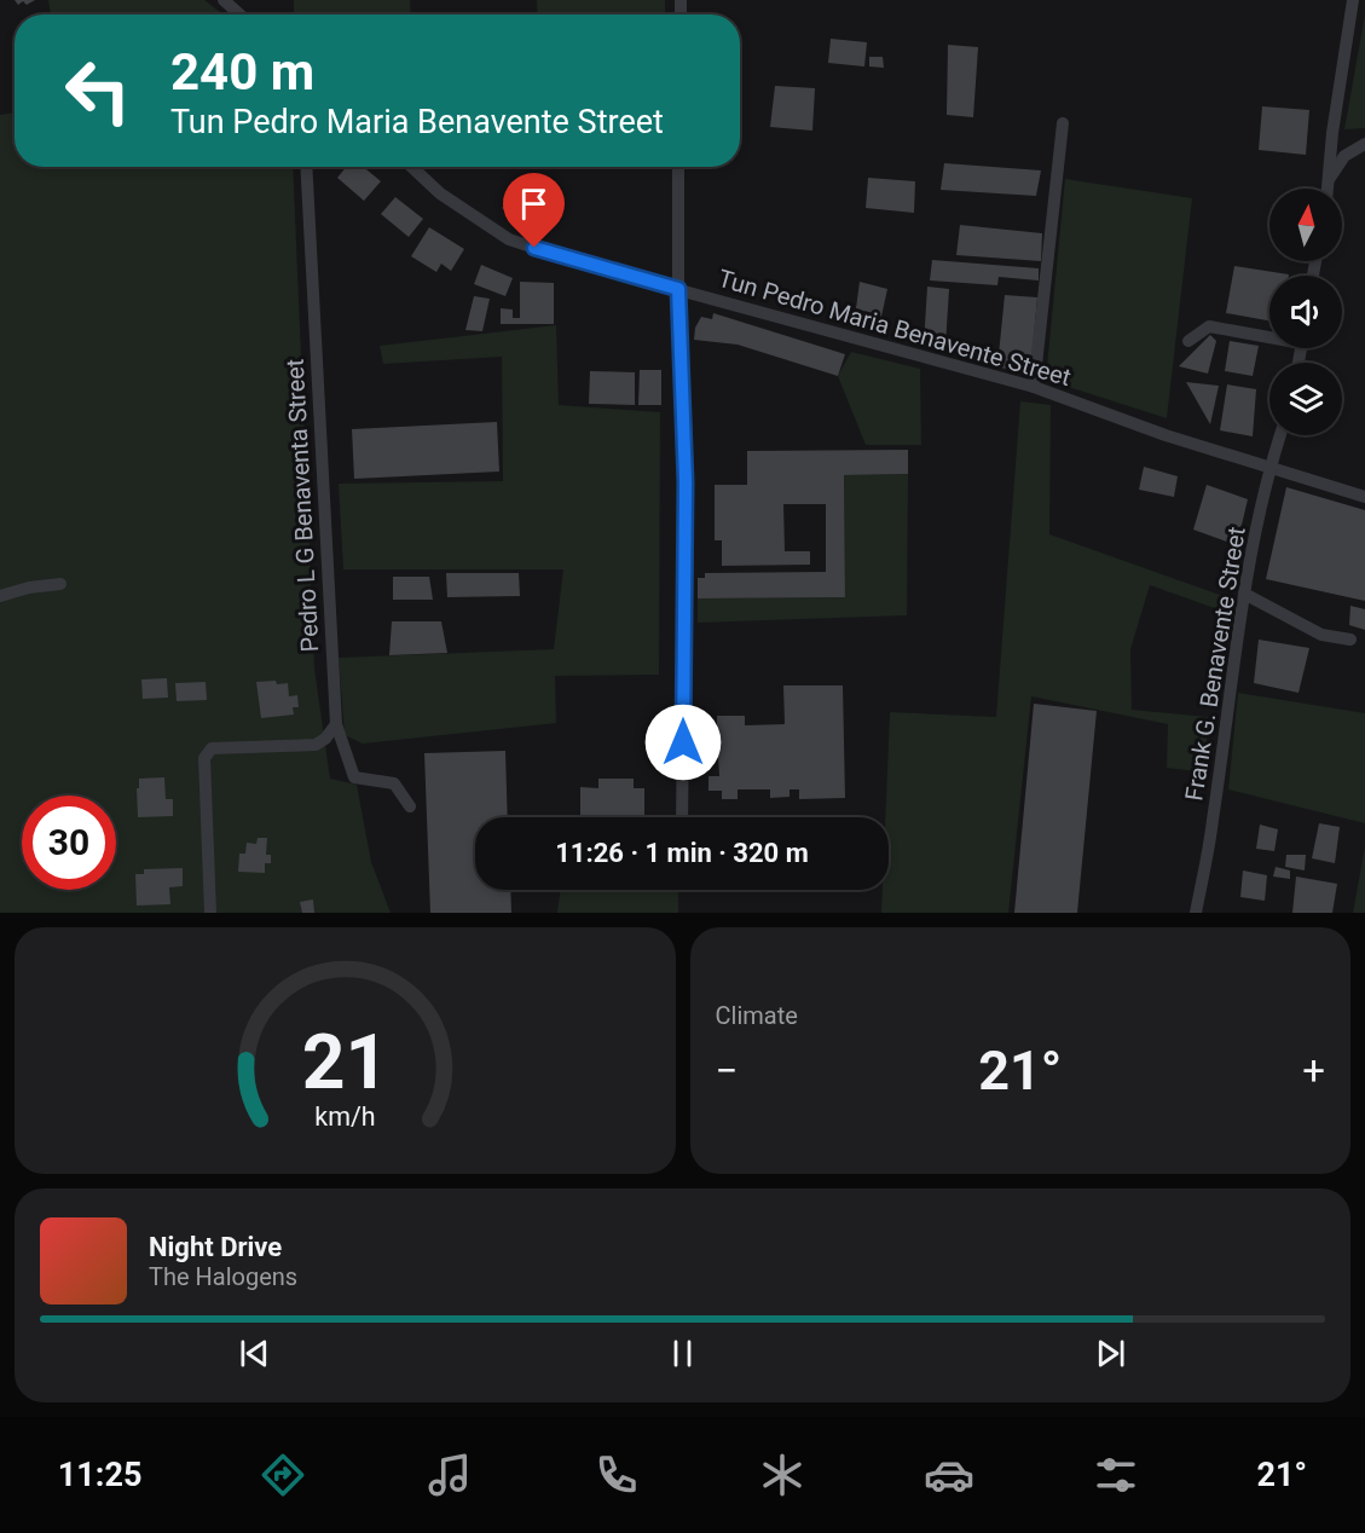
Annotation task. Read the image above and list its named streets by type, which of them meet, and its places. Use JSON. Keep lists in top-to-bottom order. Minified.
{"streets":{"street":["Tun Pedro Maria Benavente Street","Pedro L G Benaventa Street","Frank G. Benavente Street"]},"crossings":[["Tun Pedro Maria Benavente Street","Frank G. Benavente Street"]],"north":"top","page":{"turn":["240 m","Tun Pedro Maria Benavente Street"],"limit":"30","trip":"11:26 · 1 min · 320 m","tile":"Climate","heat":["−","21°","+"],"song":["Night Drive","The Halogens"],"tabs":["11:25","21°"],"gauge":["21","km/h"]}}
